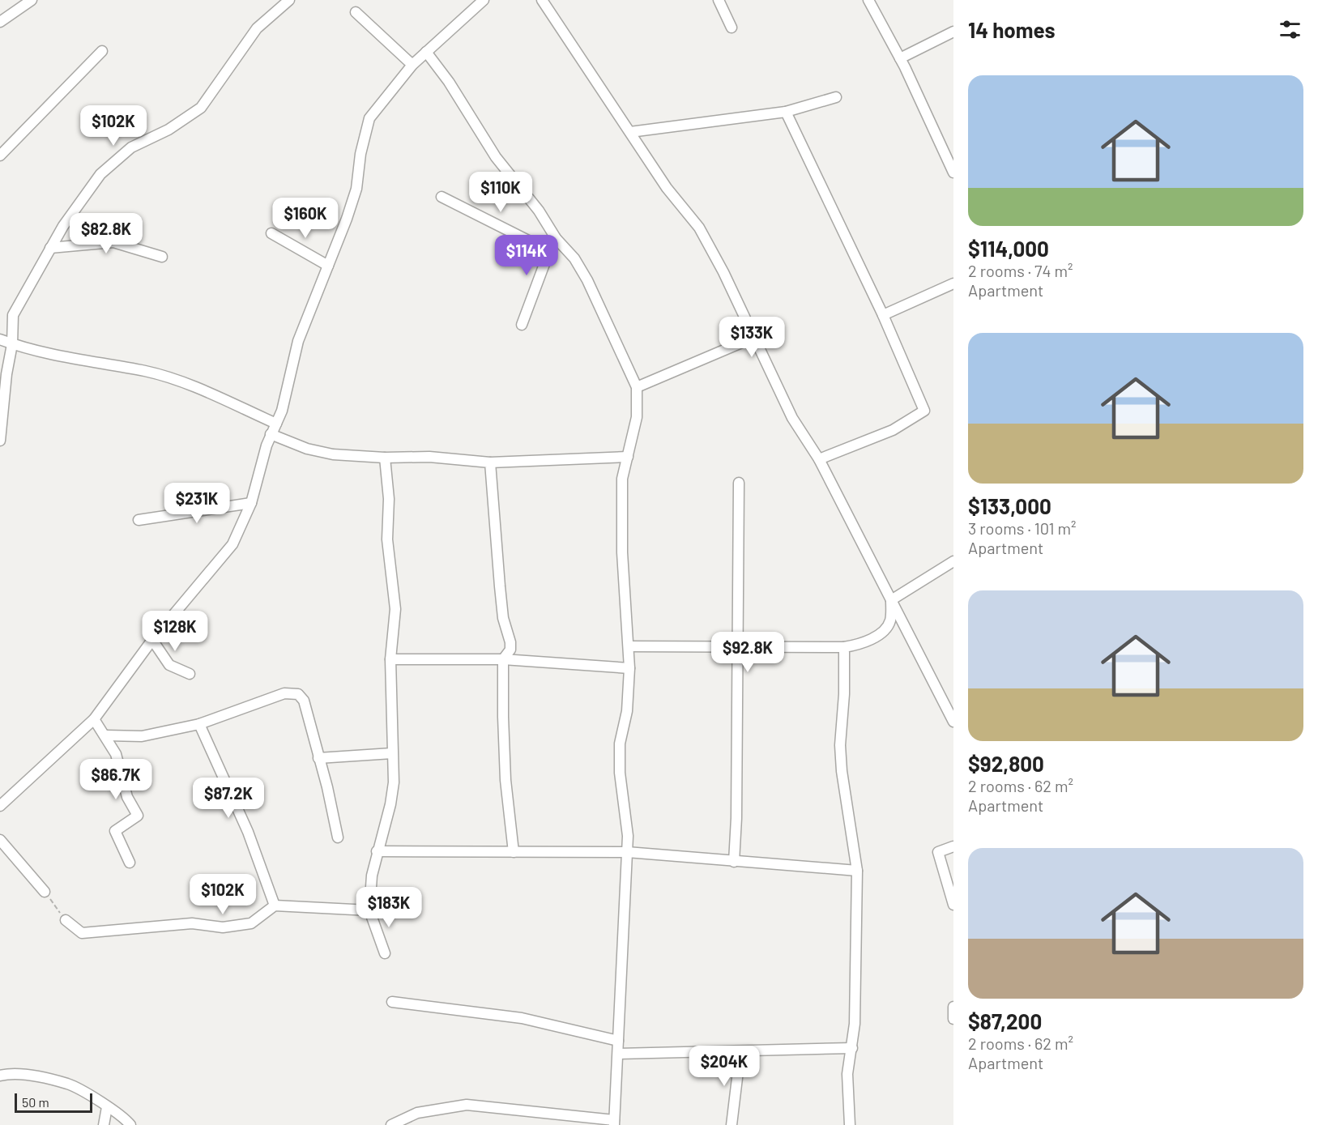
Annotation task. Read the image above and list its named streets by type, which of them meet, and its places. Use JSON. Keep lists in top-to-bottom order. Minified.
{"scale_bar":"50 m","page":{"heading":"14 homes","list":[{"name":"$114,000","note":"2 rooms · 74 m² · Apartment"},{"name":"$133,000","note":"3 rooms · 101 m² · Apartment"},{"name":"$92,800","note":"2 rooms · 62 m² · Apartment"},{"name":"$87,200","note":"2 rooms · 62 m² · Apartment"}],"price":["$102K","$110K","$160K","$82.8K","$114K","$133K","$231K","$128K","$92.8K","$86.7K","$87.2K","$102K","$183K","$204K"],"scale":"50 m"}}
